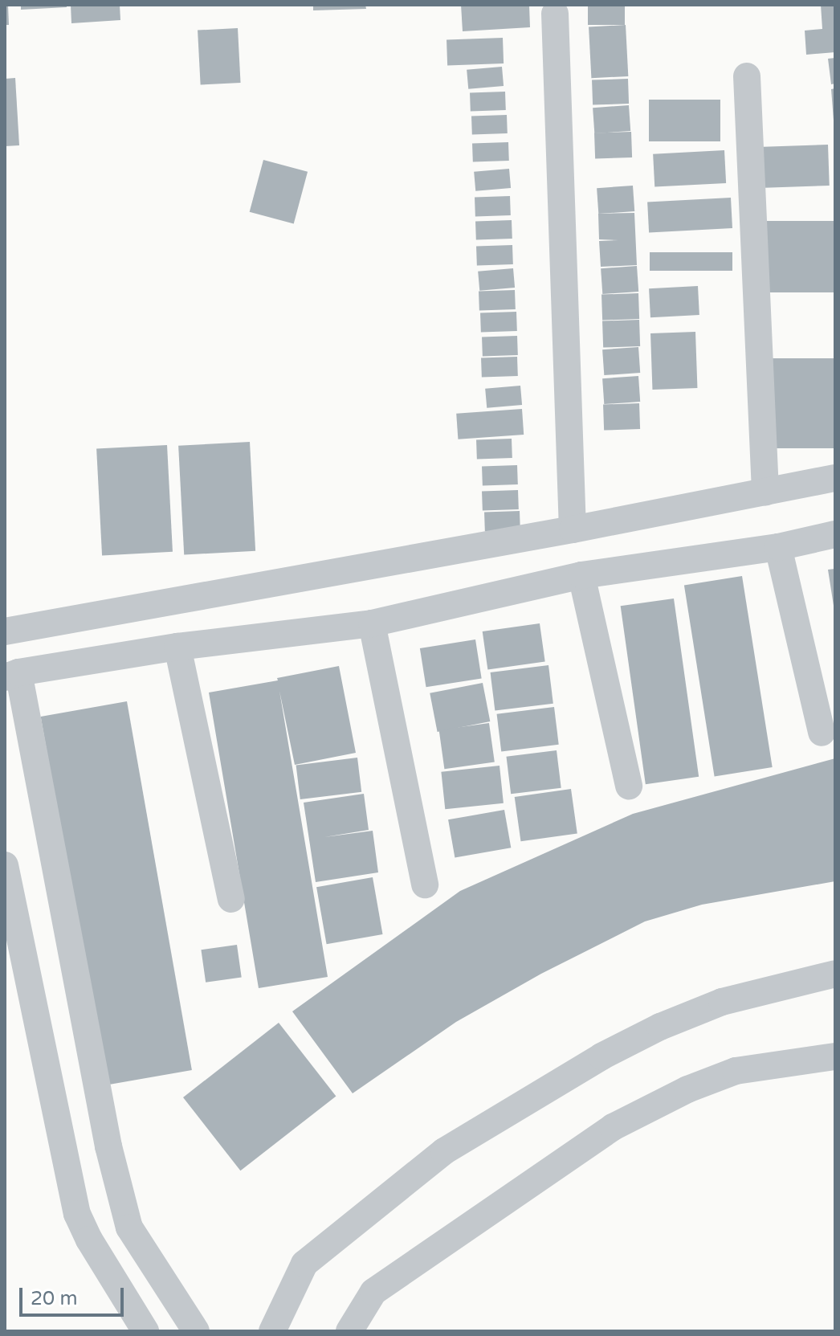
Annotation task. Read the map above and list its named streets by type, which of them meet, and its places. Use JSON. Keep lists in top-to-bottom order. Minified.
{"scale_bar":"20 m"}
